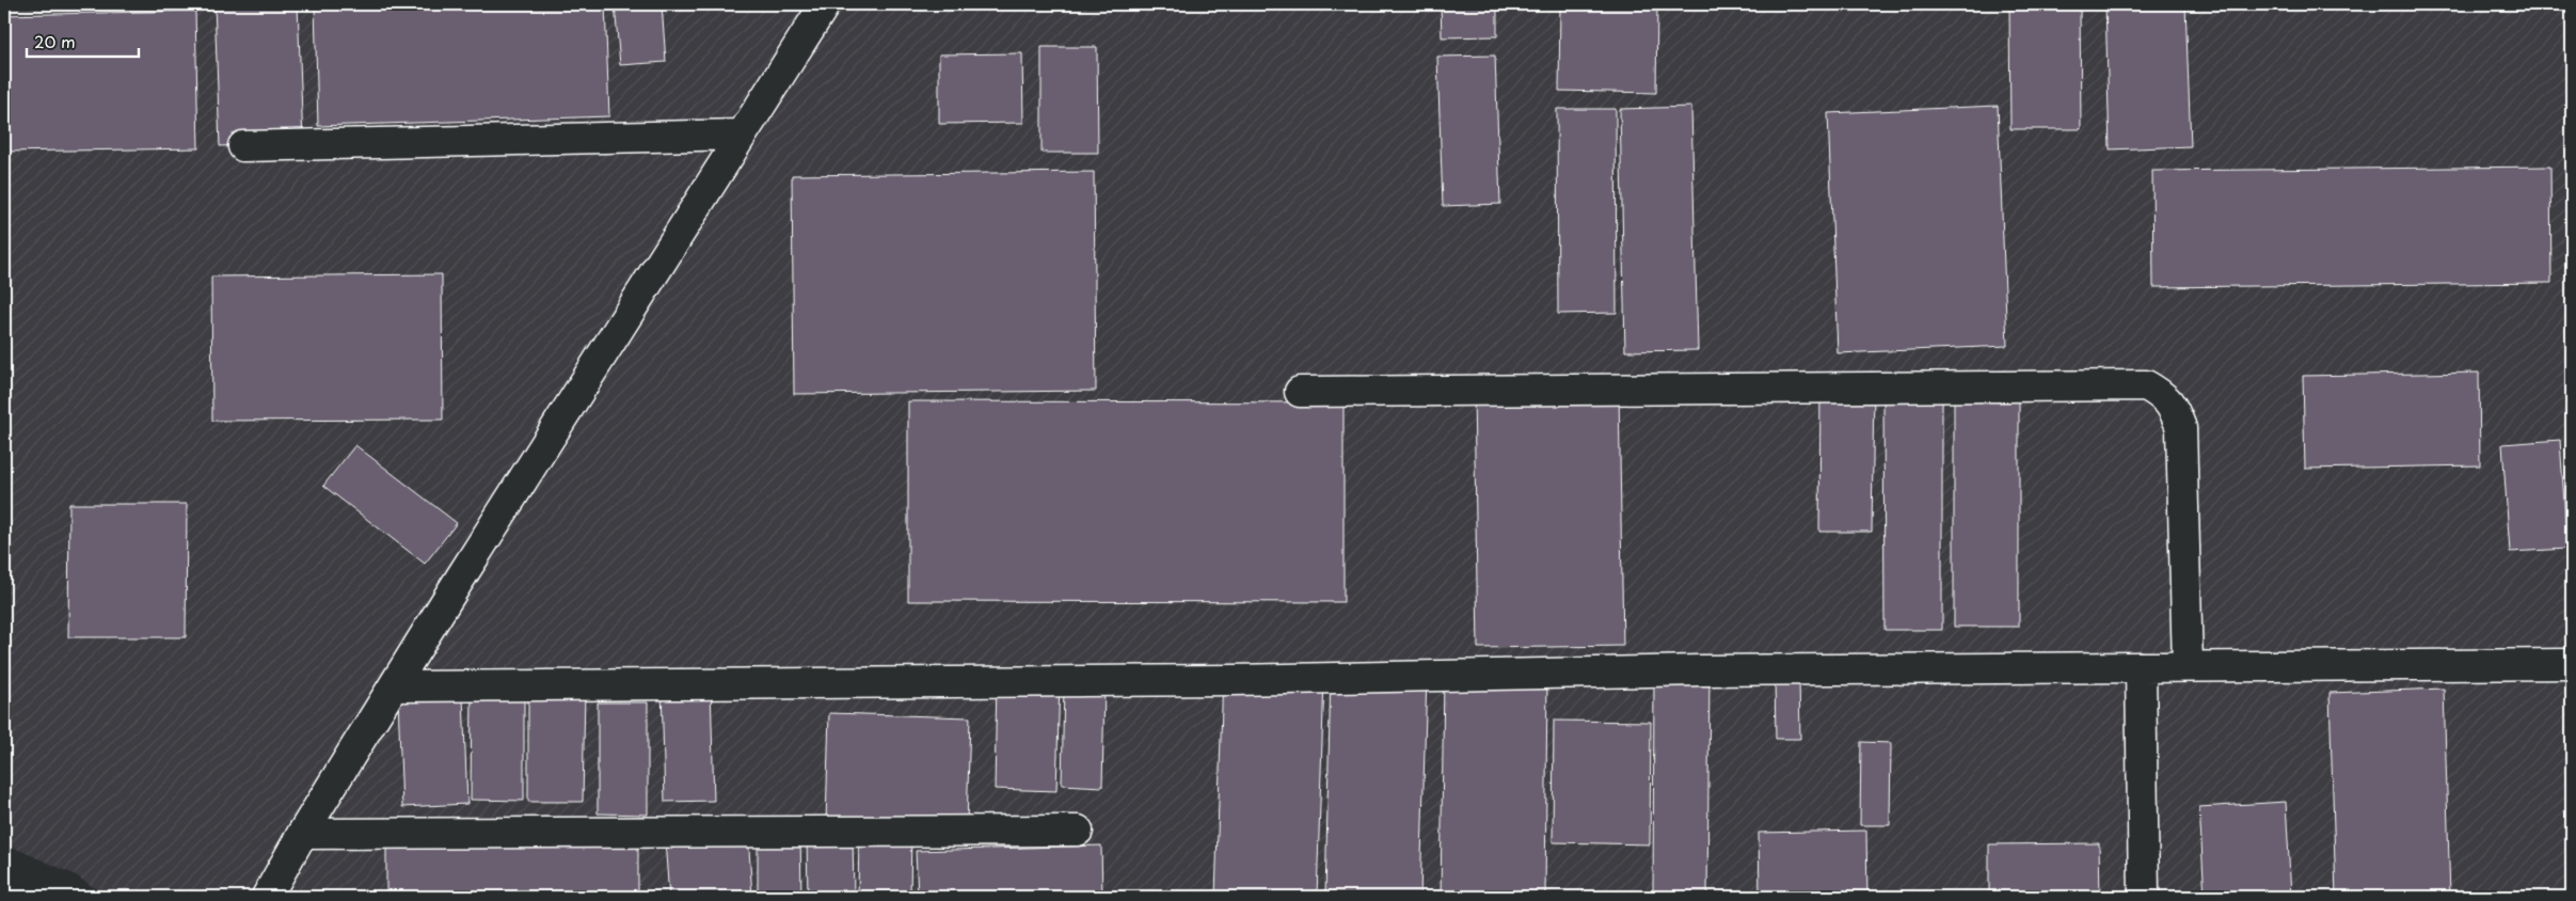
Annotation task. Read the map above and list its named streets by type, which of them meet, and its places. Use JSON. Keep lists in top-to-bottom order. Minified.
{"scale_bar":"20 m"}
